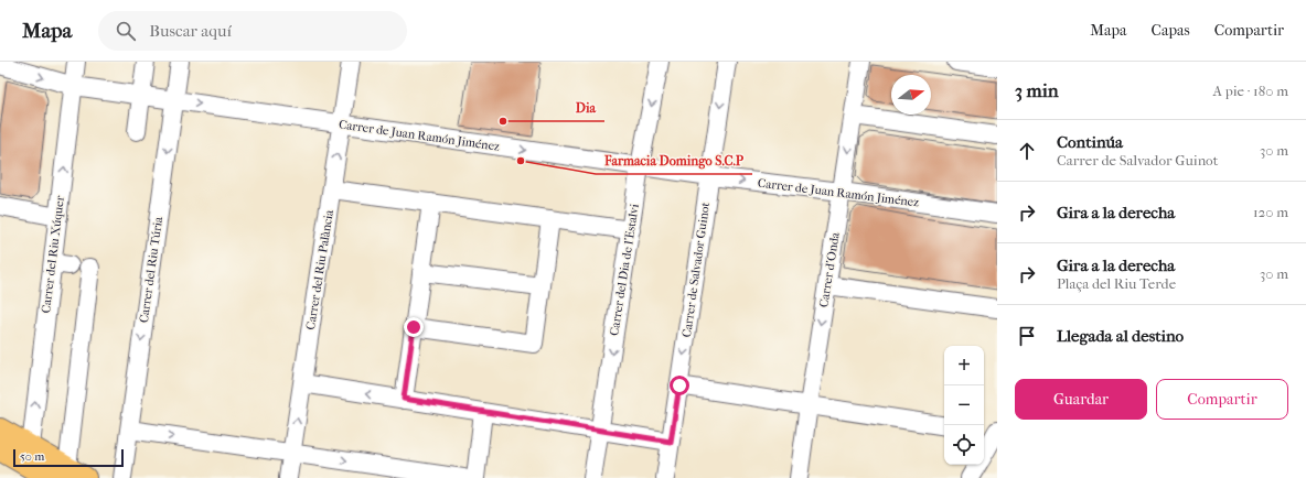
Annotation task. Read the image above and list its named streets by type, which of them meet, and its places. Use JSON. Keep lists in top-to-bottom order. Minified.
{"streets":{"street":["Carrer de Juan Ramón Jiménez","Carrer del Riu Xúquer","Carrer del Riu Túria","Carrer del Riu Palància","Carrer del Dia de l'Estalvi","Carrer de Salvador Guinot","Carrer d'Onda"]},"crossings":[["Carrer de Juan Ramón Jiménez","Carrer del Riu Xúquer"],["Carrer de Juan Ramón Jiménez","Carrer del Riu Túria"],["Carrer de Juan Ramón Jiménez","Carrer del Riu Palància"],["Carrer de Juan Ramón Jiménez","Carrer del Dia de l'Estalvi"],["Carrer de Juan Ramón Jiménez","Carrer de Salvador Guinot"],["Carrer de Juan Ramón Jiménez","Carrer d'Onda"]],"one_way":["Carrer del Dia de l'Estalvi","Carrer de Salvador Guinot","Carrer d'Onda"],"places":["Dia","Farmacia Domingo S.C.P"],"scale_bar":"50 m","north":"right","page":{"header":"Mapa","search":"Buscar aquí","nav":["Mapa","Capas","Compartir"],"heading":["3 min","A pie · 180 m"],"list":[["Continúa","Carrer de Salvador Guinot","30 m"],["Gira a la derecha","120 m"],["Gira a la derecha","Plaça del Riu Terde","30 m"],"Llegada al destino"],"map_buttons":["+","−"],"buttons":["Guardar","Compartir"],"scale":"50 m"}}
